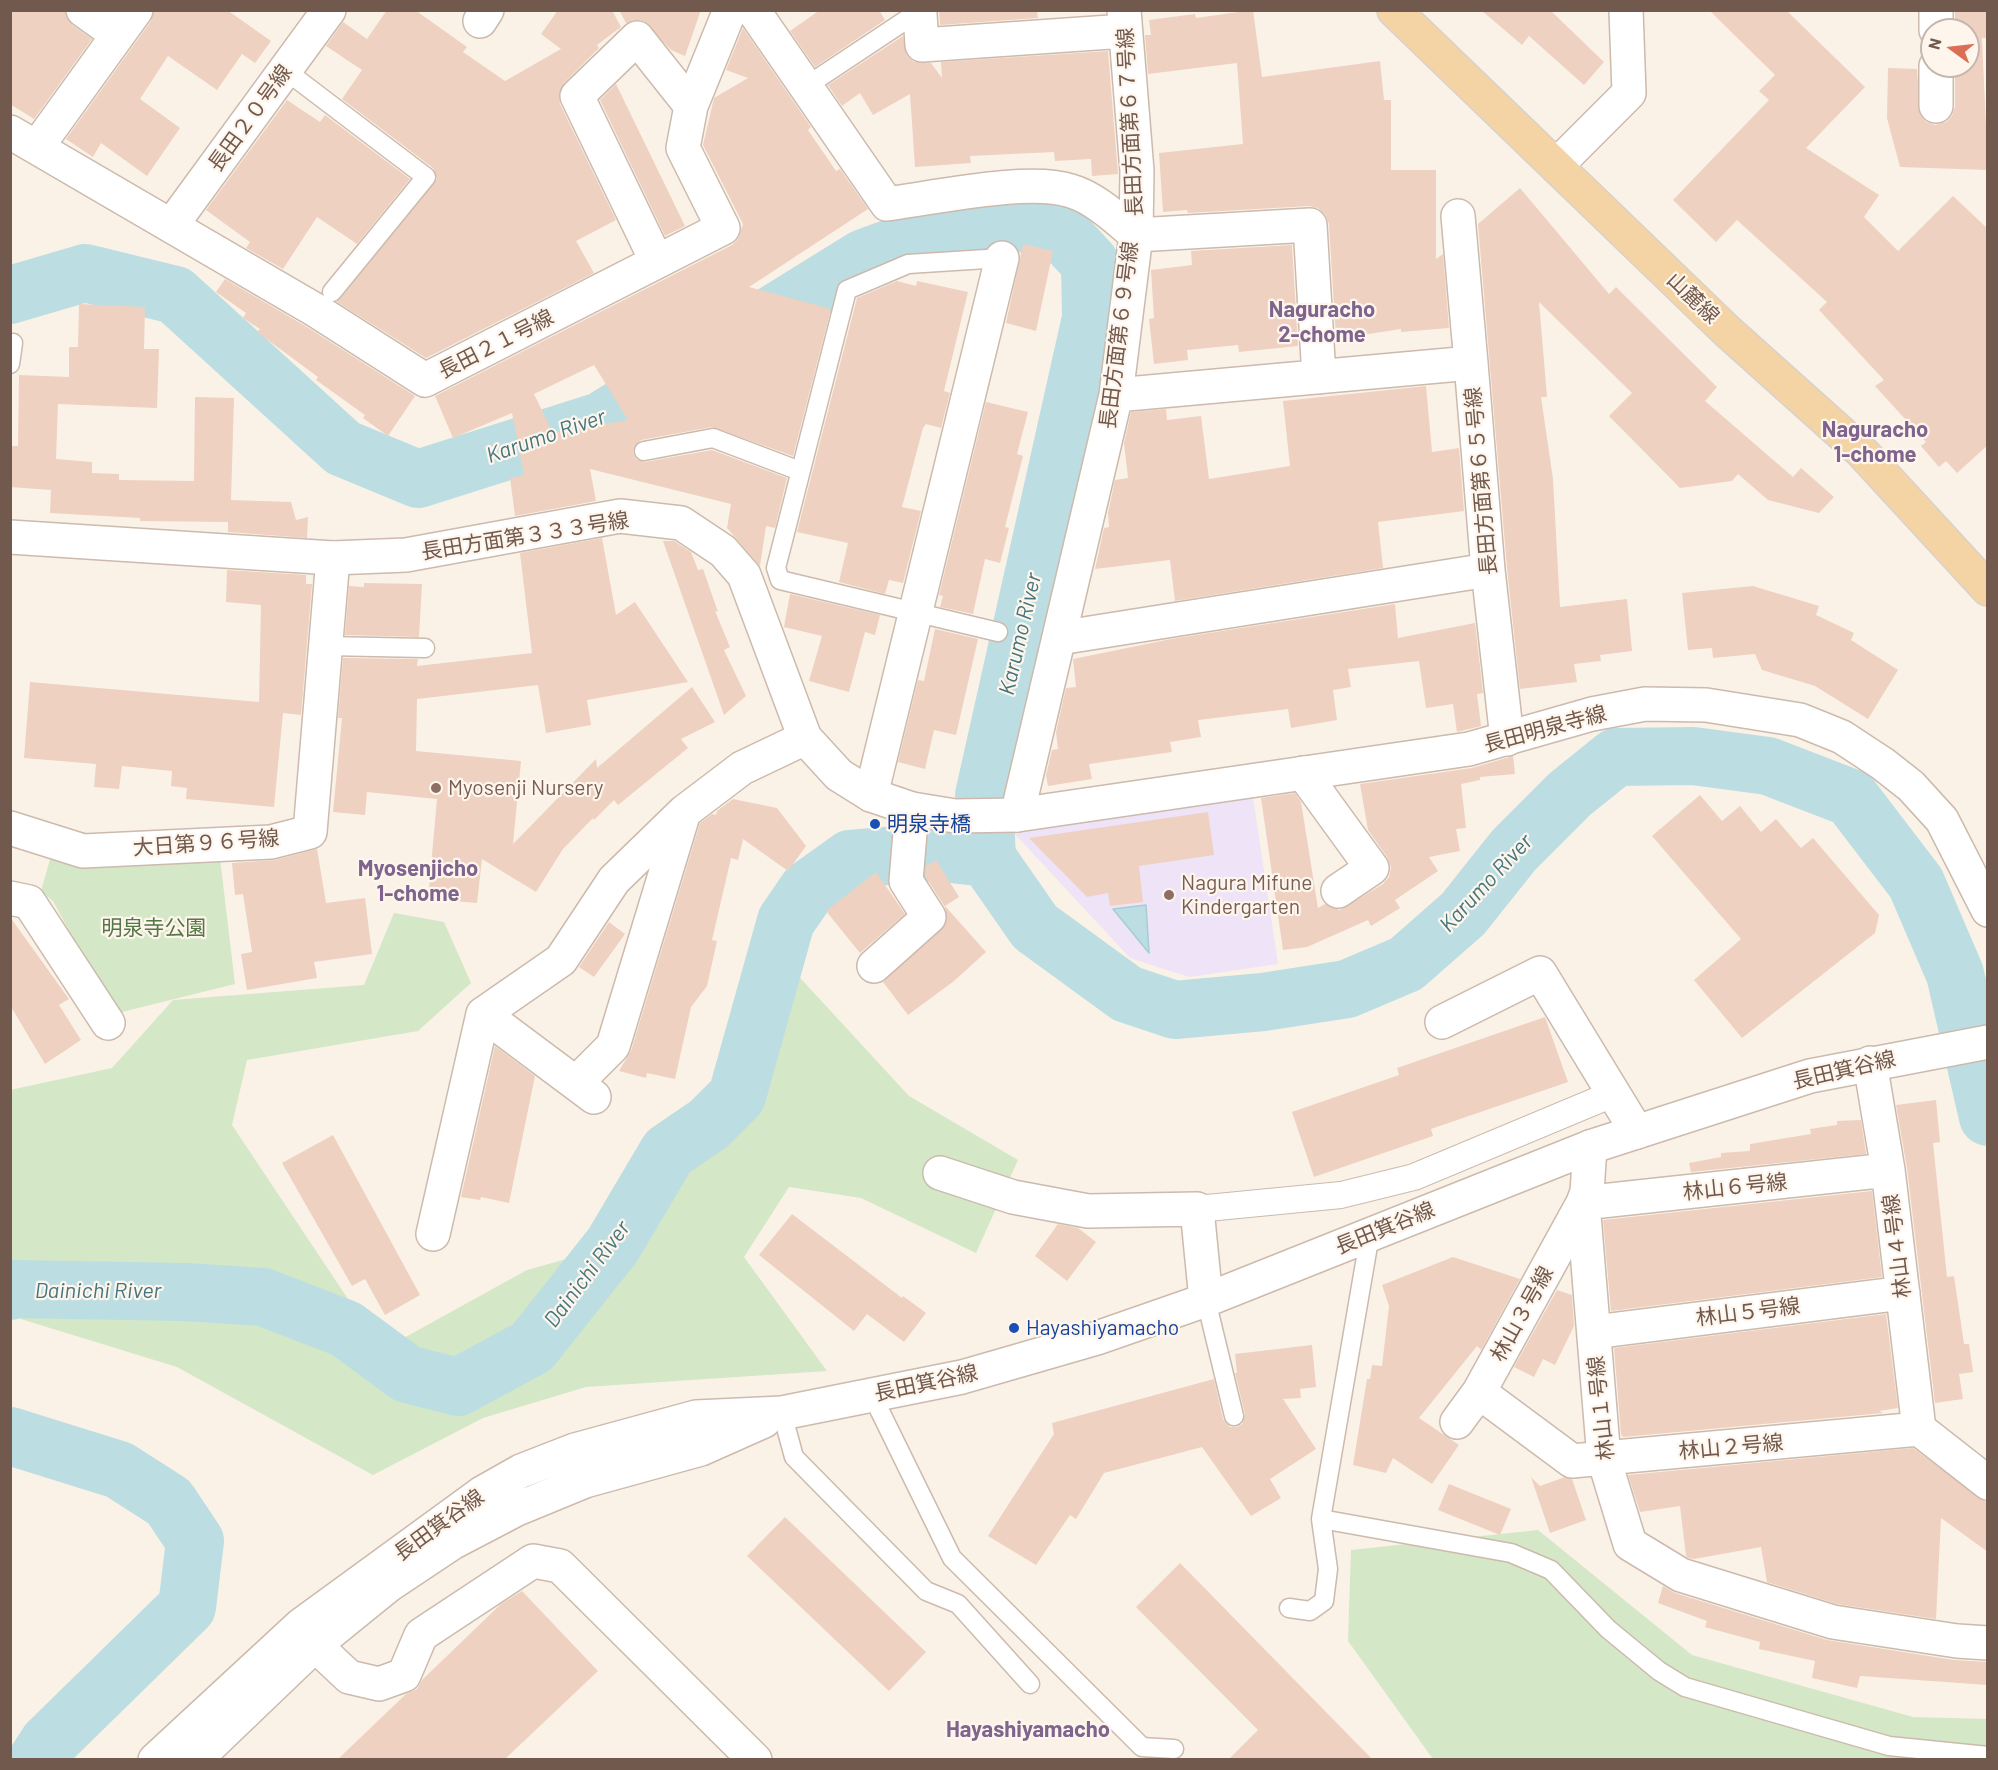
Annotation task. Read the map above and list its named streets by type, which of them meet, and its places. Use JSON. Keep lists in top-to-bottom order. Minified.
{"streets":{"main road":["山麓線"],"street":["長田２０号線","長田方面第６７号線","長田方面第６９号線","長田２１号線","長田方面第６５号線","長田方面第３３３号線","長田明泉寺線","大日第９６号線","長田箕谷線","林山６号線","林山４号線","林山５号線","林山３号線","林山１号線","林山２号線"]},"crossings":[["長田２０号線","長田２１号線"],["長田方面第６７号線","長田方面第６９号線"],["長田方面第６９号線","長田方面第６５号線"],["長田方面第６９号線","長田方面第３３３号線"],["長田方面第６９号線","長田明泉寺線"],["長田方面第６５号線","長田明泉寺線"],["長田方面第３３３号線","長田明泉寺線"],["長田方面第３３３号線","大日第９６号線"],["長田箕谷線","林山４号線"],["長田箕谷線","林山１号線"],["林山６号線","林山４号線"],["林山６号線","林山３号線"],["林山６号線","林山１号線"],["林山４号線","林山５号線"],["林山４号線","林山２号線"],["林山５号線","林山１号線"],["林山３号線","林山１号線"],["林山３号線","林山２号線"],["林山１号線","林山２号線"]],"districts":["Naguracho 2-chome","Naguracho 1-chome","Myosenjicho 1-chome","Hayashiyamacho"],"water":["Karumo River","Dainichi River"],"parks":["明泉寺公園"],"places":["Myosenji Nursery","明泉寺橋","Nagura Mifune Kindergarten","Hayashiyamacho"],"north":"left"}
